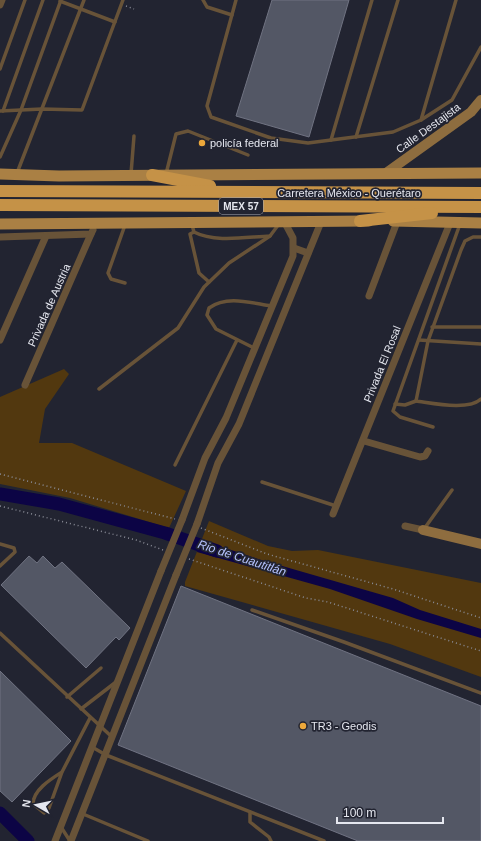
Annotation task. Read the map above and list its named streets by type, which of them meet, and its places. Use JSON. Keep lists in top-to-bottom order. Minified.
{"streets":{"highway":["Carretera México - Querétaro","MEX 57"],"main road":["Calle Destajista"],"street":["Privada de Austria","Privada El Rosal"]},"water":["Rio de Cuautitlán"],"places":["policía federal","TR3 - Geodis"],"scale_bar":"100 m","north":"left"}
